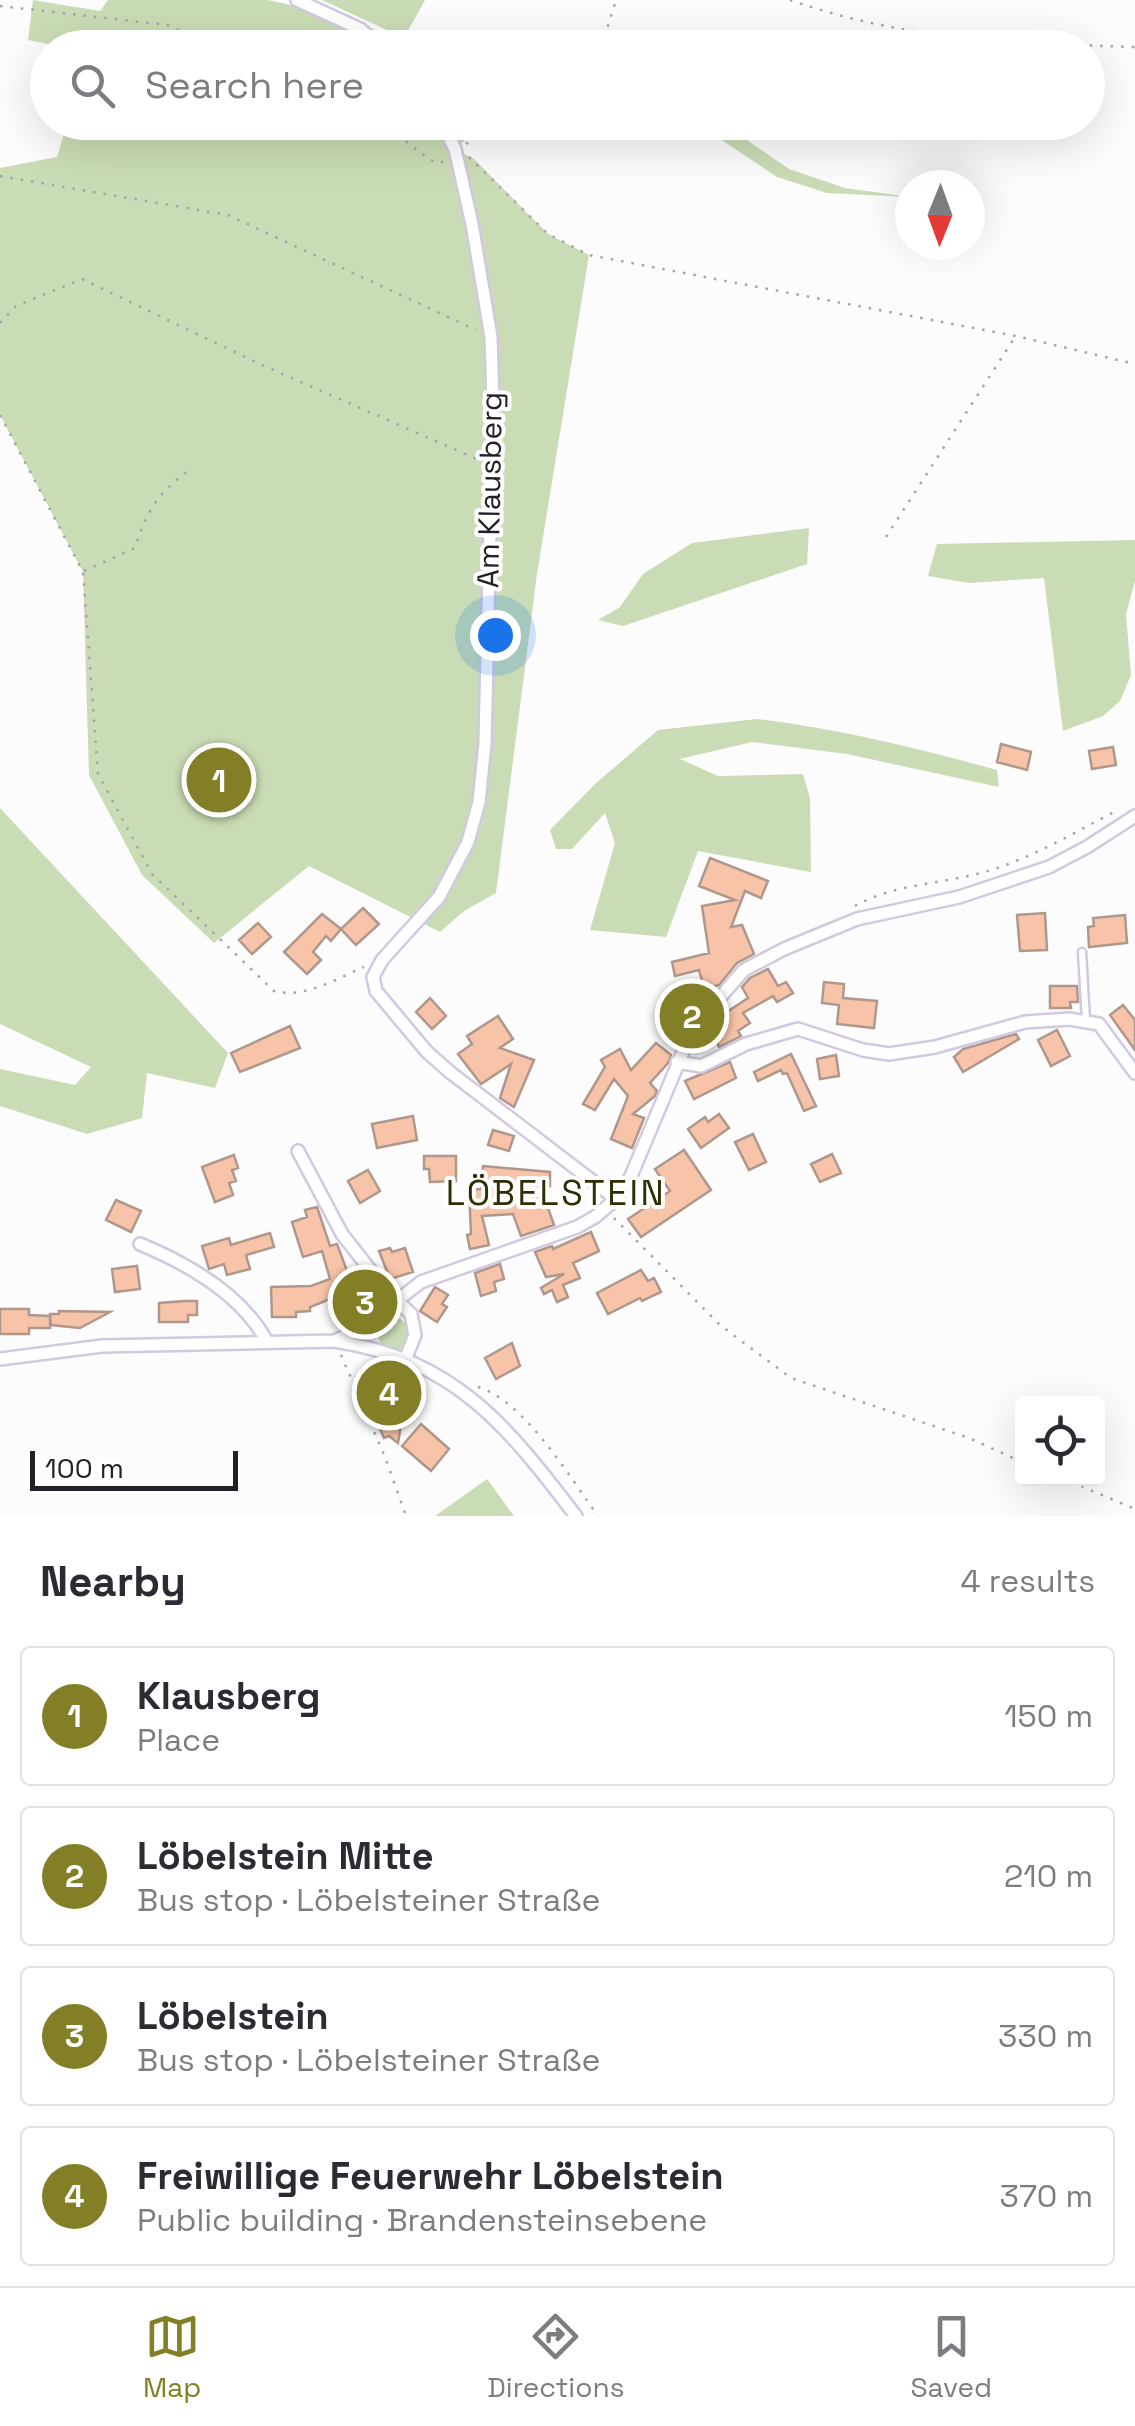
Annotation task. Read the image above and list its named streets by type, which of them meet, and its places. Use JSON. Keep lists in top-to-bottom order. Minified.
{"streets":{"street":["Am Klausberg"]},"districts":["LÖBELSTEIN"],"scale_bar":"100 m","north":"bottom","page":{"search":"Search here","pins":["1","2","3","4"],"scale":"100 m","heading":["Nearby","4 results"],"list":[{"mark":"1","name":"Klausberg","note":"Place","value":"150 m"},{"mark":"2","name":"Löbelstein Mitte","note":"Bus stop · Löbelsteiner Straße","value":"210 m"},{"mark":"3","name":"Löbelstein","note":"Bus stop · Löbelsteiner Straße","value":"330 m"},{"mark":"4","name":"Freiwillige Feuerwehr Löbelstein","note":"Public building · Brandensteinsebene","value":"370 m"}],"nav":["Map","Directions","Saved"]}}
